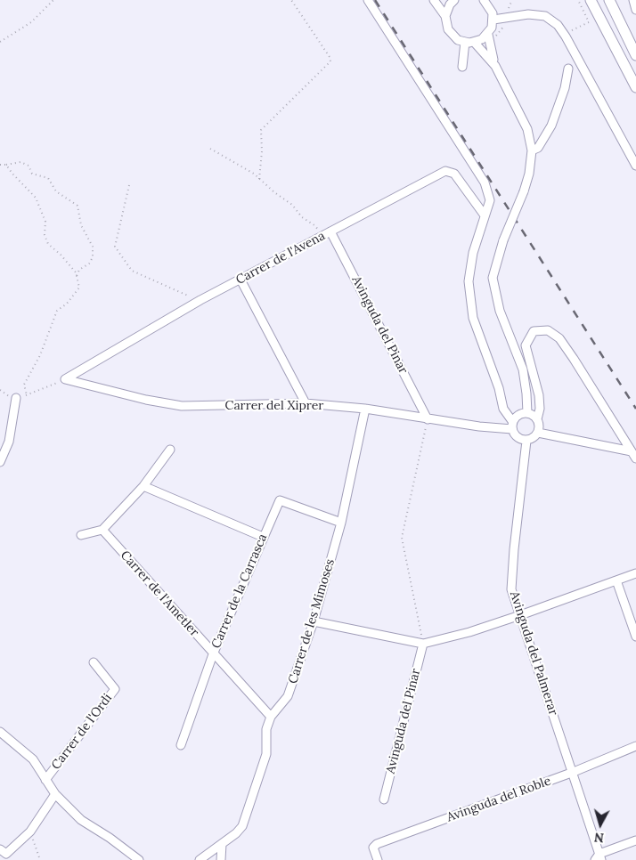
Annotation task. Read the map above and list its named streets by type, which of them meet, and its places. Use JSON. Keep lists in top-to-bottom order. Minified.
{"streets":{"street":["Carrer de l'Avena","Avinguda del Pinar","Carrer del Xiprer","Carrer de la Carrasca","Carrer de l'Ametler","Carrer de les Mimoses","Avinguda del Palmerar","Carrer de l'Ordi","Avinguda del Roble"]},"crossings":[["Carrer de l'Avena","Avinguda del Pinar"],["Carrer de l'Avena","Carrer del Xiprer"],["Avinguda del Pinar","Carrer del Xiprer"],["Carrer del Xiprer","Carrer de les Mimoses"],["Carrer del Xiprer","Avinguda del Palmerar"],["Carrer de la Carrasca","Carrer de l'Ametler"],["Carrer de la Carrasca","Carrer de les Mimoses"],["Carrer de l'Ametler","Carrer de les Mimoses"],["Avinguda del Palmerar","Avinguda del Roble"]],"north":"bottom"}
